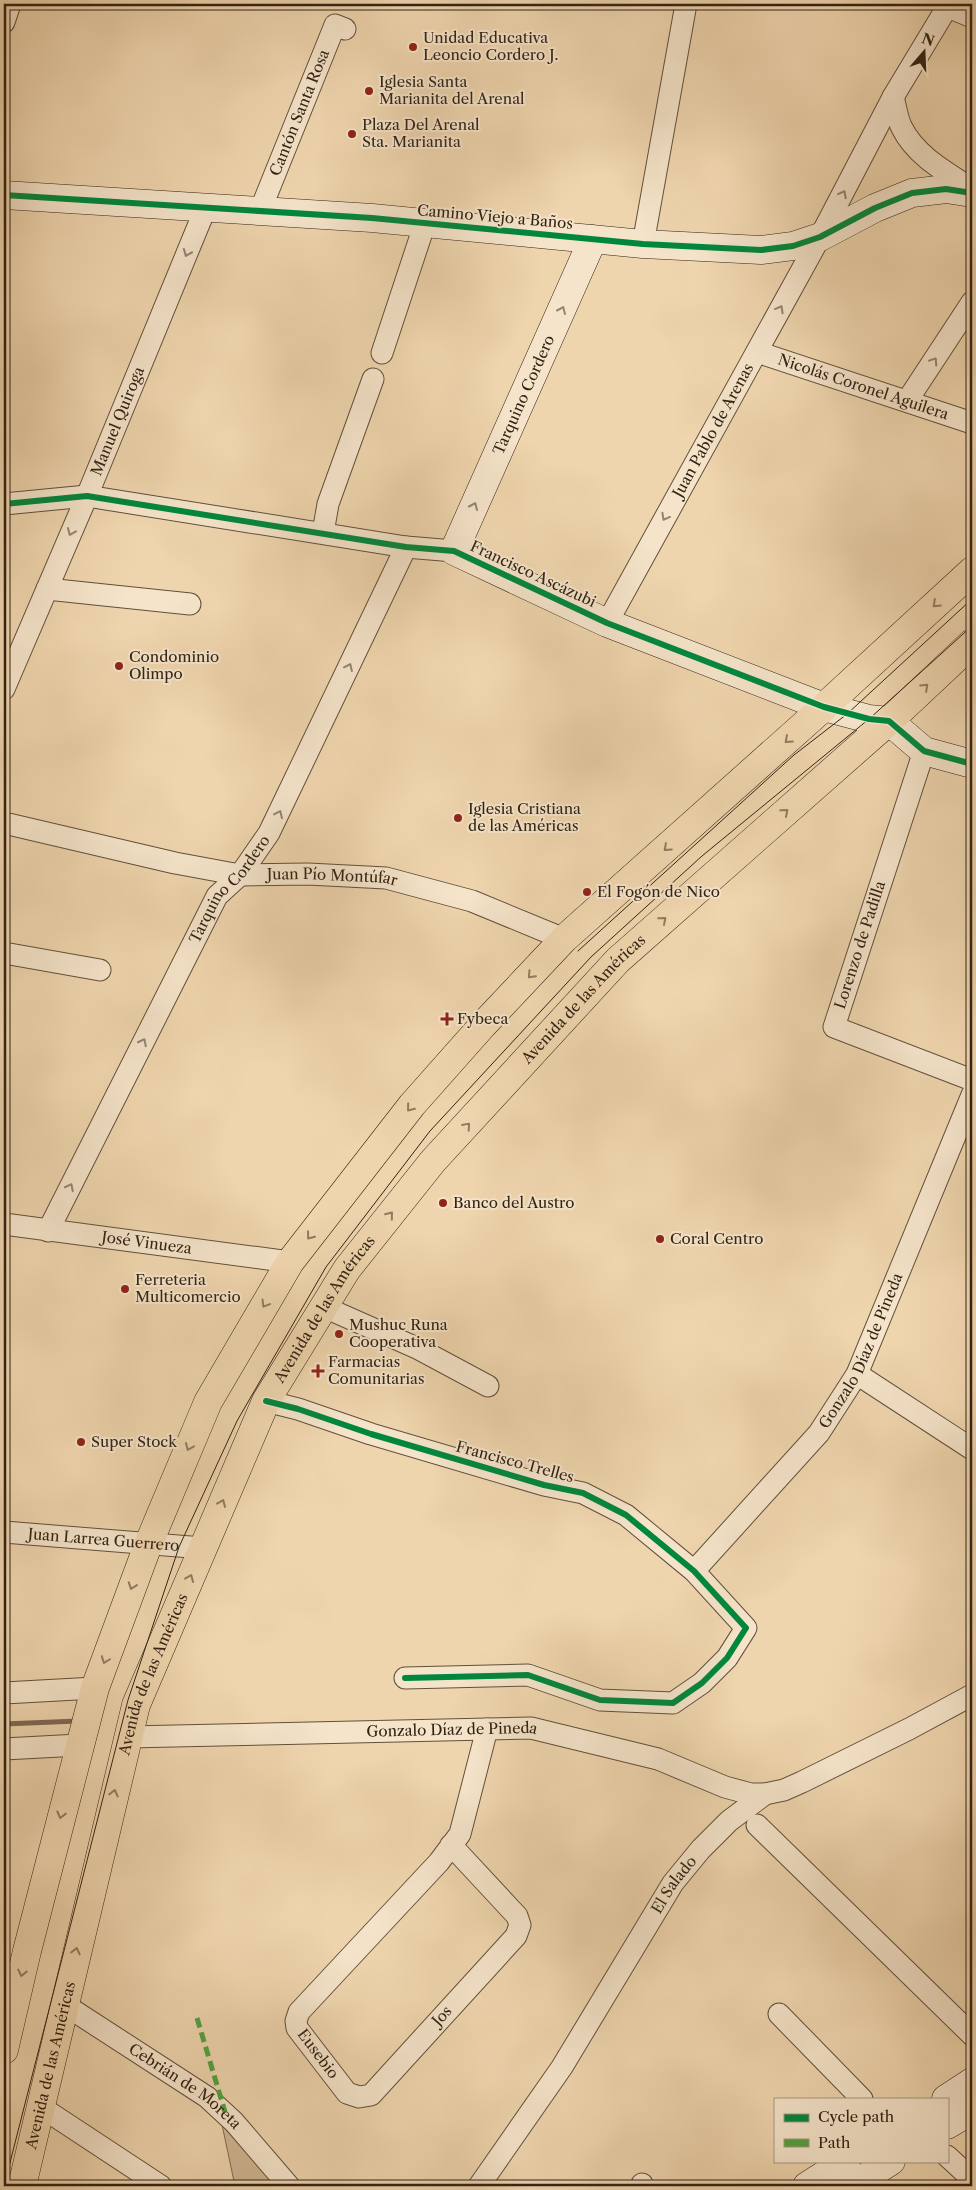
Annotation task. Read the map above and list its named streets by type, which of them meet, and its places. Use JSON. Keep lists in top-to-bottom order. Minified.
{"streets":{"main road":["Avenida de las Américas"],"street":["Cantón Santa Rosa","Camino Viejo a Baños","Nicolás Coronel Aguilera","Tarquino Cordero","Manuel Quiroga","Juan Pablo de Arenas","Francisco Ascázubi","Juan Pío Montúfar","Lorenzo de Padilla","José Vinueza","Gonzalo Díaz de Pineda","Francisco Trelles","Juan Larrea Guerrero","El Salado","Jos","Eusebio","Cebrián de Moreta"]},"crossings":[["Cantón Santa Rosa","Camino Viejo a Baños"],["Camino Viejo a Baños","Tarquino Cordero"],["Camino Viejo a Baños","Manuel Quiroga"],["Camino Viejo a Baños","Juan Pablo de Arenas"],["Nicolás Coronel Aguilera","Juan Pablo de Arenas"],["Tarquino Cordero","Francisco Ascázubi"],["Tarquino Cordero","Juan Pío Montúfar"],["Tarquino Cordero","José Vinueza"],["Manuel Quiroga","Francisco Ascázubi"],["Juan Pablo de Arenas","Francisco Ascázubi"],["Francisco Ascázubi","Avenida de las Américas"],["Avenida de las Américas","Gonzalo Díaz de Pineda"],["Avenida de las Américas","Francisco Trelles"],["Avenida de las Américas","Juan Larrea Guerrero"],["Avenida de las Américas","Cebrián de Moreta"],["Gonzalo Díaz de Pineda","Francisco Trelles"],["Gonzalo Díaz de Pineda","El Salado"],["Jos","Eusebio"]],"one_way":["Tarquino Cordero","Manuel Quiroga"],"places":{"other":["Unidad Educativa Leoncio Cordero J.","Iglesia Santa Marianita del Arenal","Plaza Del Arenal Sta. Marianita","Condominio Olimpo","Iglesia Cristiana de las Américas","El Fogón de Nico","Banco del Austro","Coral Centro","Ferreteria Multicomercio","Mushuc Runa Cooperativa","Super Stock"],"health":["Fybeca","Farmacias Comunitarias"]},"legend":["Cycle path","Path"],"north":"top"}
